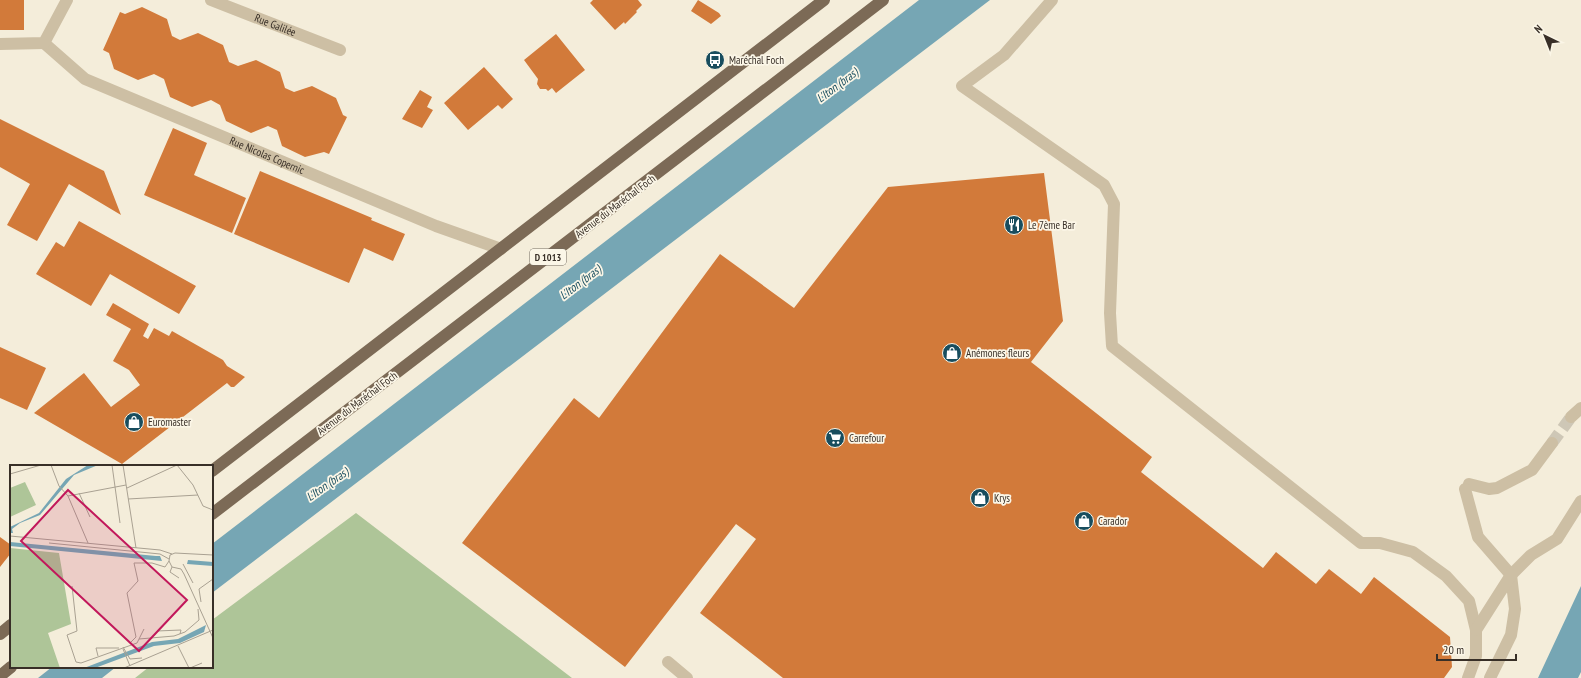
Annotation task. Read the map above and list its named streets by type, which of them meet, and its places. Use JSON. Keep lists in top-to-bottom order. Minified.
{"streets":{"main road":["Avenue du Maréchal Foch","D 1013"],"street":["Rue Galilée","Rue Nicolas Copernic"]},"water":["L'Iton (bras)"],"places":{"bus stop":["Maréchal Foch"],"restaurant":["Le 7ème Bar"],"shop":["Anémones fleurs","Euromaster","Krys","Carador"],"supermarket":["Carrefour"]},"scale_bar":"20 m","north":"top left"}
